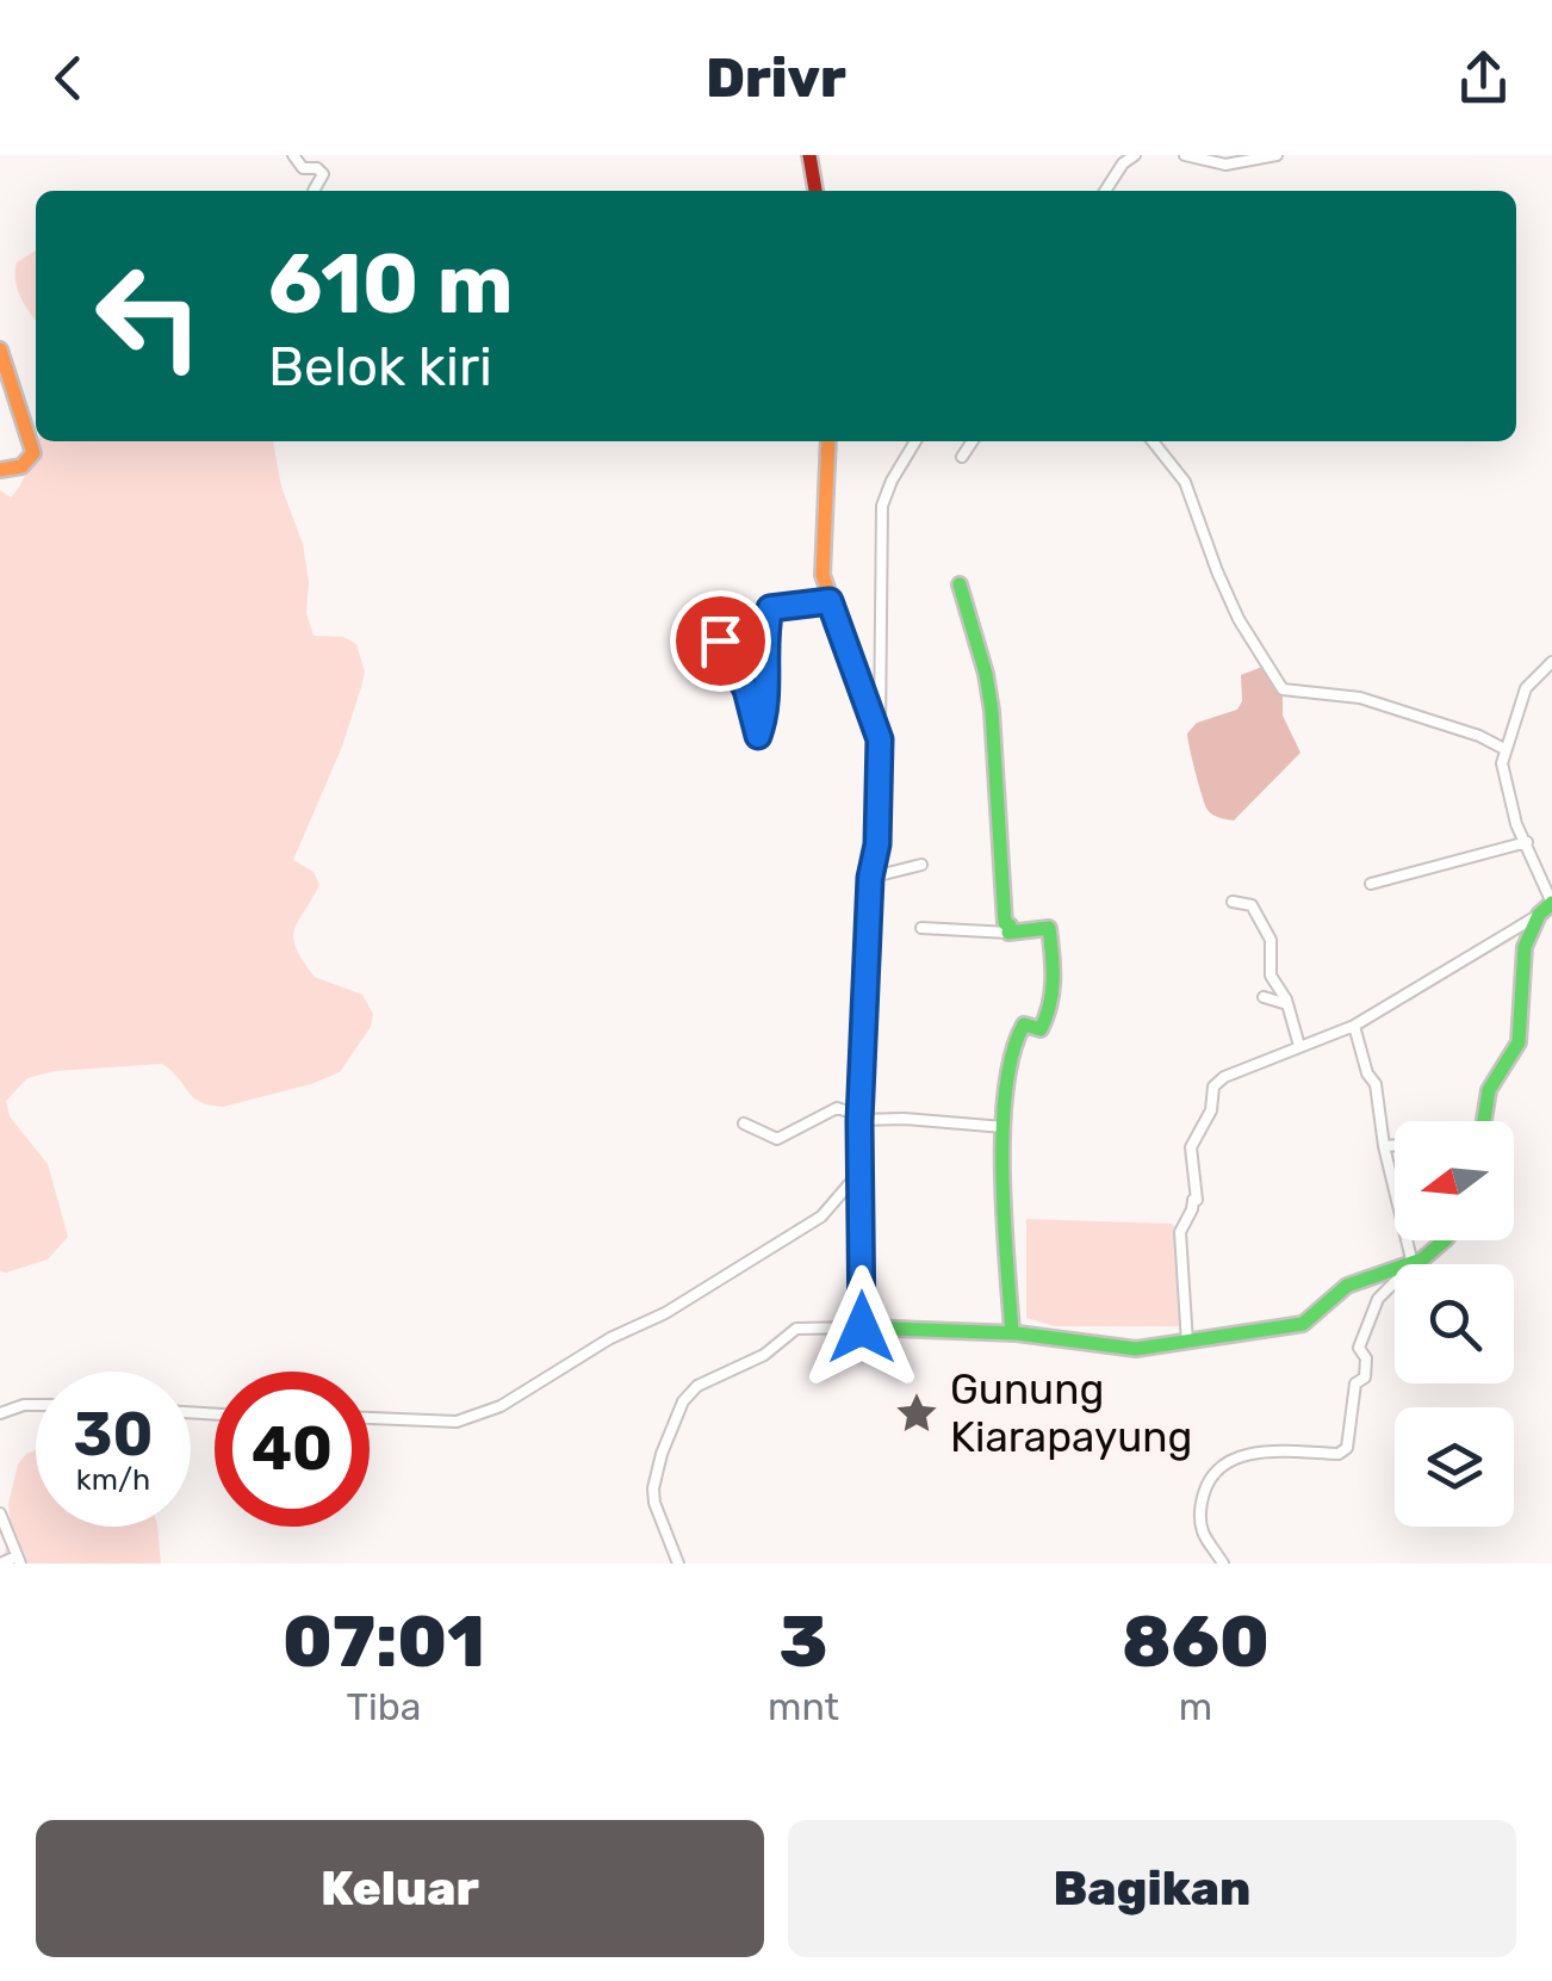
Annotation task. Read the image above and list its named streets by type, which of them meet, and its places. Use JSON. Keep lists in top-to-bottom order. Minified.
{"places":{"place":["Gunung Kiarapayung"]},"north":"left","page":{"header":"Drivr","turn":["610 m","Belok kiri"],"speed":"30 km/h","limit":"40","eta":["07:01","Tiba","3","mnt","860","m"],"buttons":["Keluar","Bagikan"]}}
